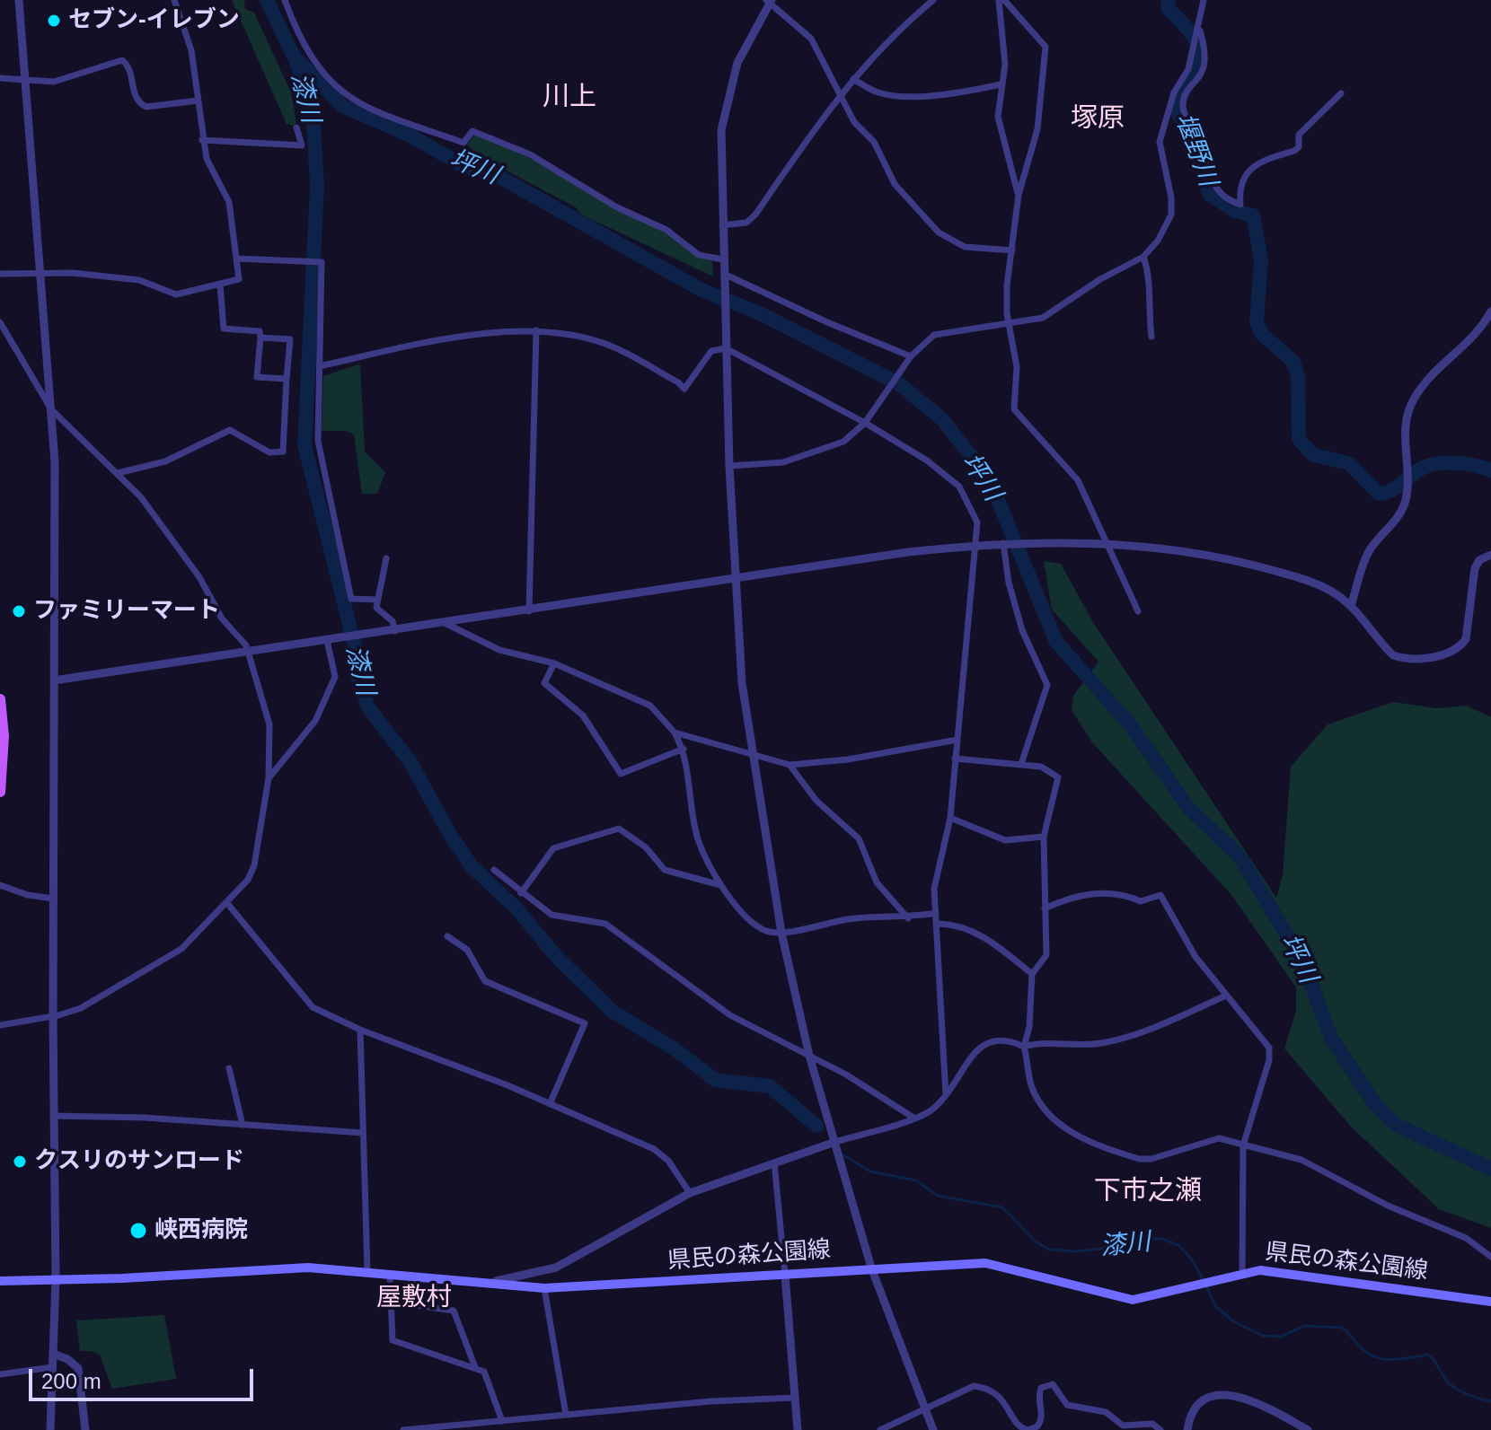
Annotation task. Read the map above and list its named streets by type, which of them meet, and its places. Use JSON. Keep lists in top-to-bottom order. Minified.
{"streets":{"main road":["県民の森公園線"]},"districts":["川上","塚原","下市之瀬","屋敷村"],"water":["漆川","堰野川","坪川"],"places":["セブン-イレブン","ファミリーマート","クスリのサンロード","峡西病院"],"scale_bar":"200 m"}
